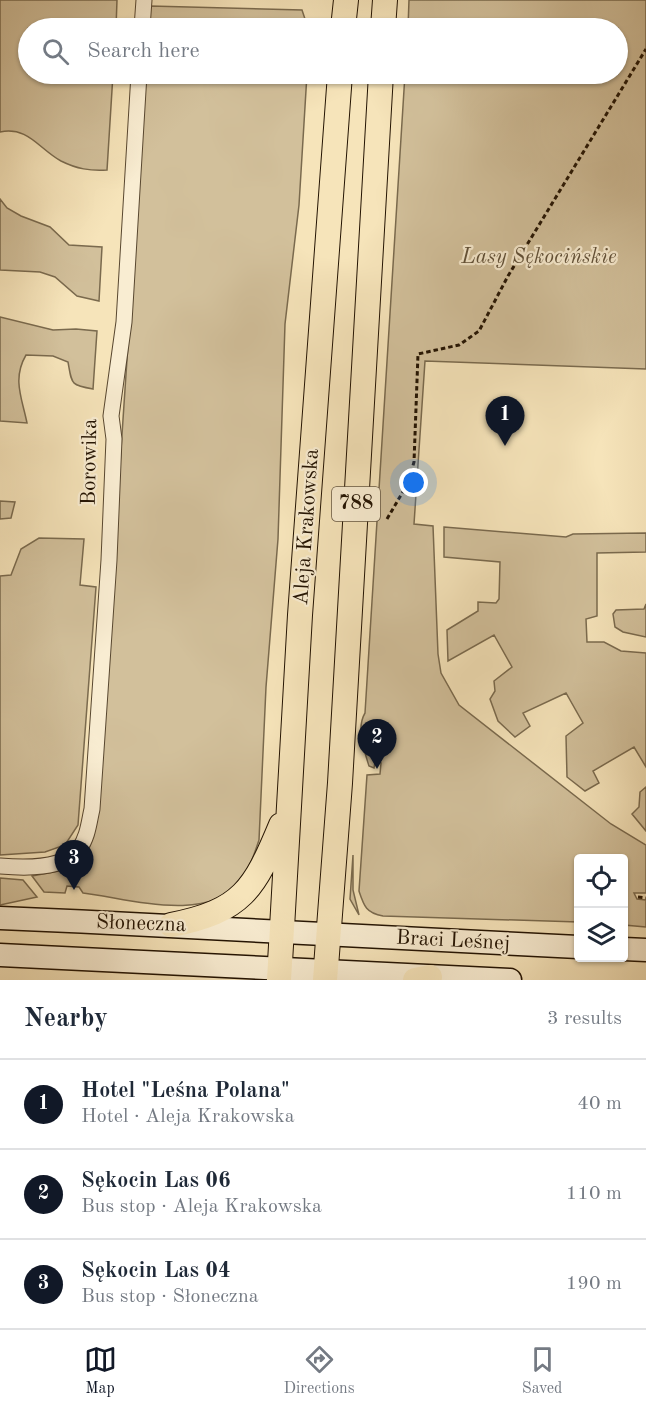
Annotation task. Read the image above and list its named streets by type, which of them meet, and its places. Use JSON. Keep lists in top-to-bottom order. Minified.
{"streets":{"main road":["788","Aleja Krakowska","Słoneczna","Braci Leśnej"],"street":["Borowika"]},"crossings":[["788","Słoneczna"],["788","Braci Leśnej"],["Aleja Krakowska","Słoneczna"],["Słoneczna","Braci Leśnej"]],"parks":["Lasy Sękocińskie"],"page":{"search":"Search here","pins":["1","2","3"],"heading":["Nearby","3 results"],"list":[{"mark":"1","name":"Hotel \"Leśna Polana\"","note":"Hotel · Aleja Krakowska","value":"40 m"},{"mark":"2","name":"Sękocin Las 06","note":"Bus stop · Aleja Krakowska","value":"110 m"},{"mark":"3","name":"Sękocin Las 04","note":"Bus stop · Słoneczna","value":"190 m"}],"nav":["Map","Directions","Saved"]}}
